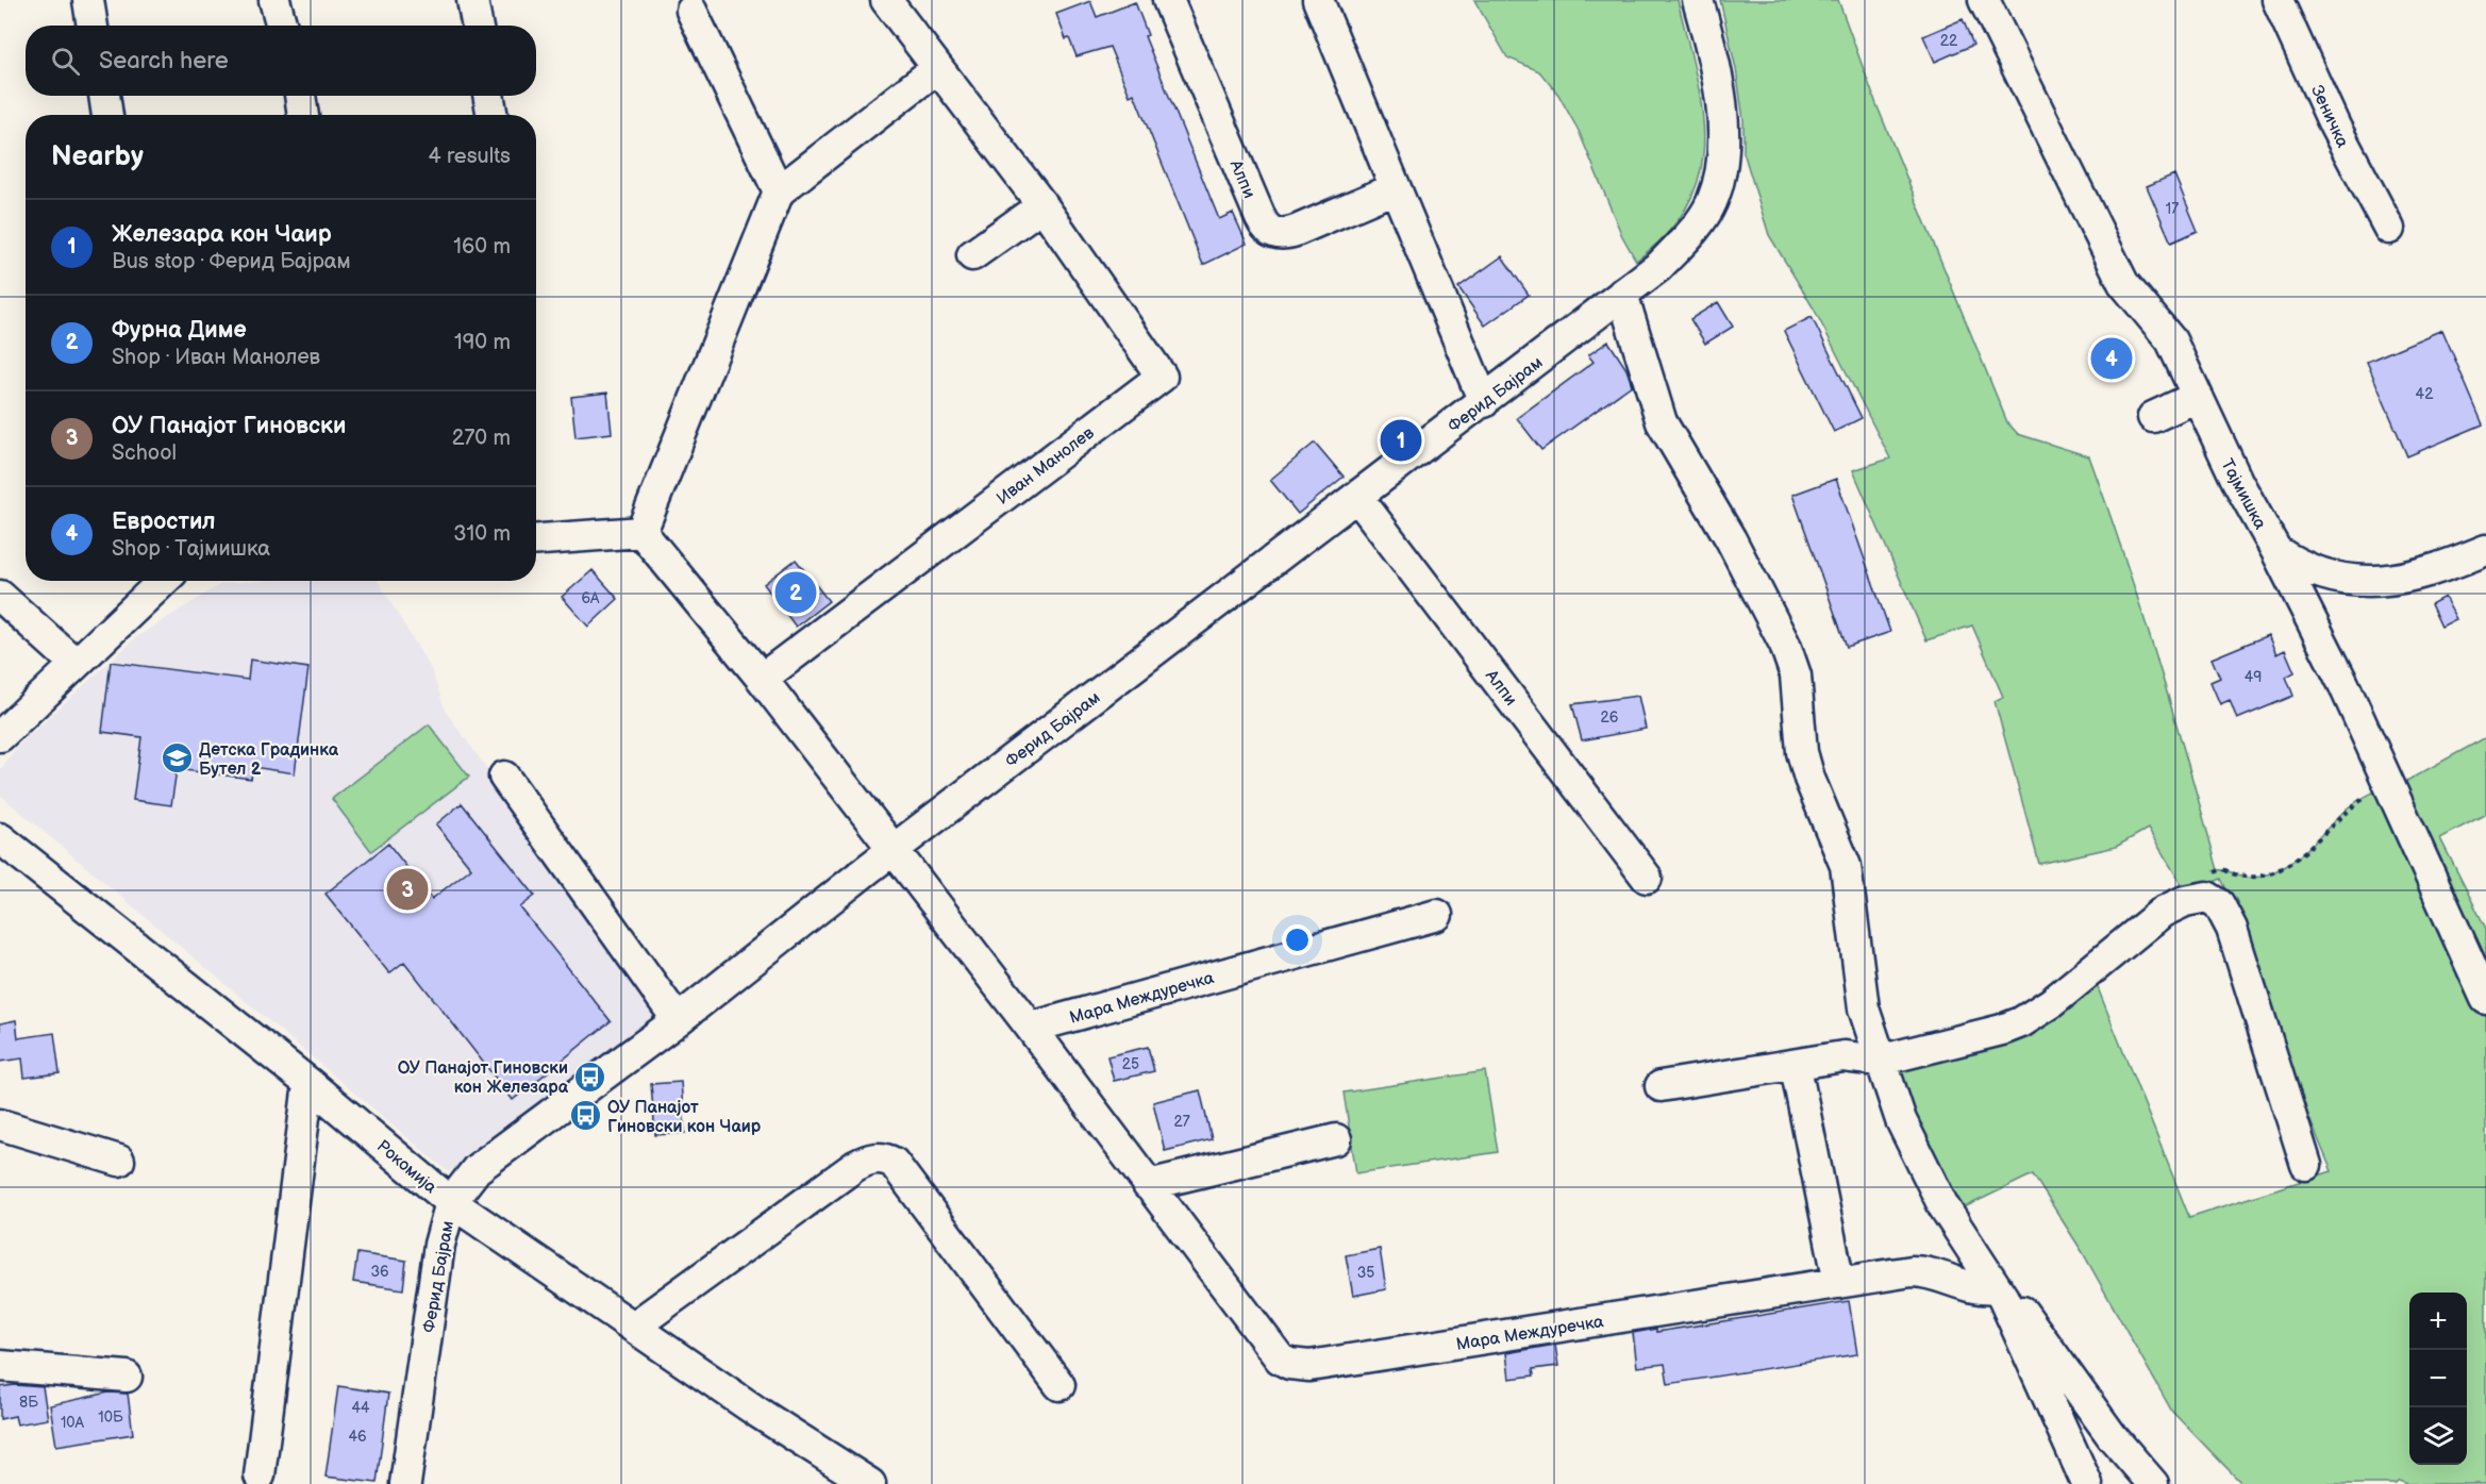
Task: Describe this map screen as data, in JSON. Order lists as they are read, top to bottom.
{
  "streets": {
    "street": [
      "Зеничка",
      "Алпи",
      "Ферид Бајрам",
      "Иван Манолев",
      "Тајмишка",
      "Мара Междуречка",
      "Рокомија"
    ]
  },
  "crossings": [
    ["Алпи", "Ферид Бајрам"],
    ["Ферид Бајрам", "Мара Междуречка"],
    ["Ферид Бајрам", "Рокомија"]
  ],
  "places": {
    "school or university": ["Детска Градинка Бутел 2"],
    "bus stop": ["ОУ Панајот Гиновски кон Железара", "ОУ Панајот Гиновски кон Чаир"]
  },
  "house_numbers": [
    "22",
    "17",
    "42",
    "6А",
    "49",
    "26",
    "25",
    "27",
    "36",
    "35",
    "8Б",
    "44",
    "10Б",
    "10А",
    "46"
  ],
  "page": {
    "search": "Search here",
    "heading": ["Nearby", "4 results"],
    "list": [
      {
        "mark": "1",
        "name": "Железара кон Чаир",
        "note": "Bus stop · Ферид Бајрам",
        "value": "160 m"
      },
      {
        "mark": "2",
        "name": "Фурна Диме",
        "note": "Shop · Иван Манолев",
        "value": "190 m"
      },
      {
        "mark": "3",
        "name": "ОУ Панајот Гиновски",
        "note": "School",
        "value": "270 m"
      },
      {
        "mark": "4",
        "name": "Евростил",
        "note": "Shop · Тајмишка",
        "value": "310 m"
      }
    ],
    "pins": [
      "4",
      "1",
      "2",
      "3"
    ],
    "map_buttons": ["+", "−"]
  }
}
